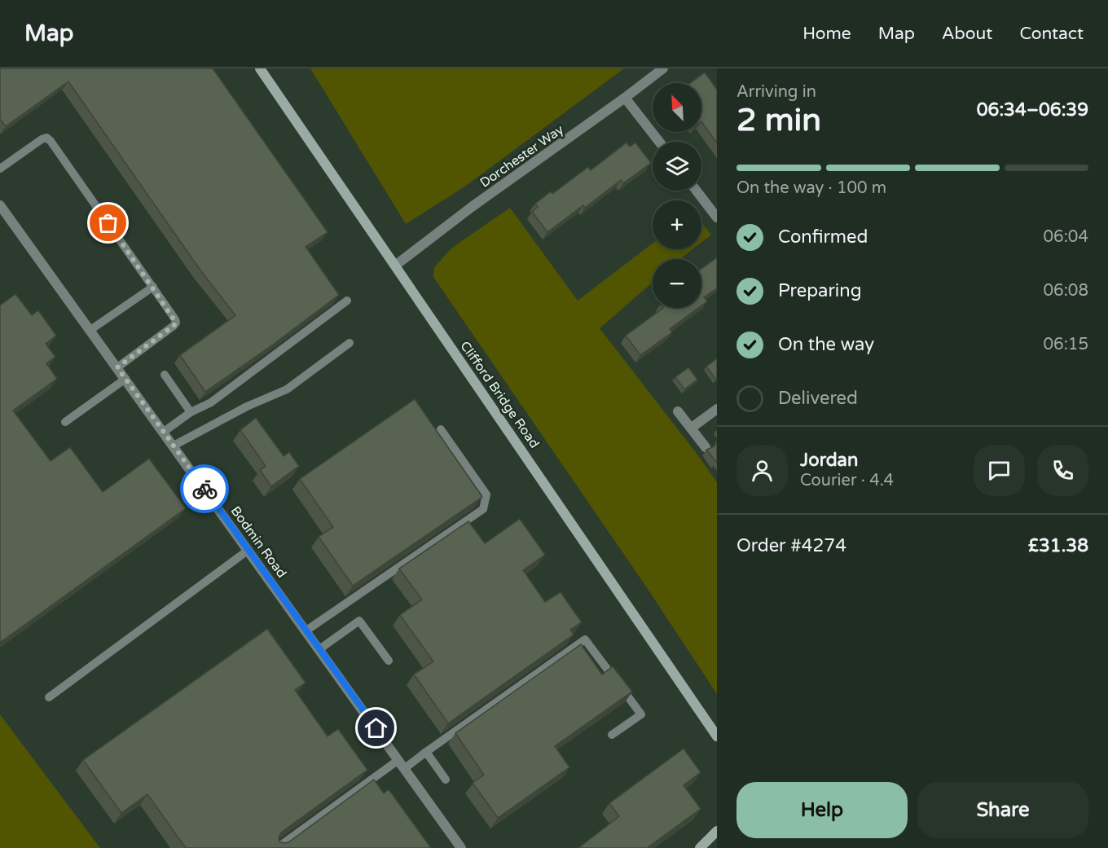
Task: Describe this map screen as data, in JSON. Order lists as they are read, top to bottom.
{
  "streets": {
    "main road": ["Clifford Bridge Road"],
    "street": ["Dorchester Way", "Bodmin Road"]
  },
  "crossings": [
    ["Dorchester Way", "Clifford Bridge Road"]
  ],
  "north": "top left",
  "page": {
    "header": "Map",
    "nav": [
      "Home",
      "Map",
      "About",
      "Contact"
    ],
    "heading": ["2 min", "Arriving in", "06:34–06:39"],
    "panel": [
      "Jordan",
      "Courier · 4.4",
      "Order #4274",
      "£31.38"
    ],
    "map_buttons": ["+", "−"],
    "bar": "On the way · 100 m",
    "list": [
      ["Confirmed", "06:04"],
      ["Preparing", "06:08"],
      ["On the way", "06:15"],
      "Delivered"
    ],
    "buttons": ["Help", "Share"]
  }
}
